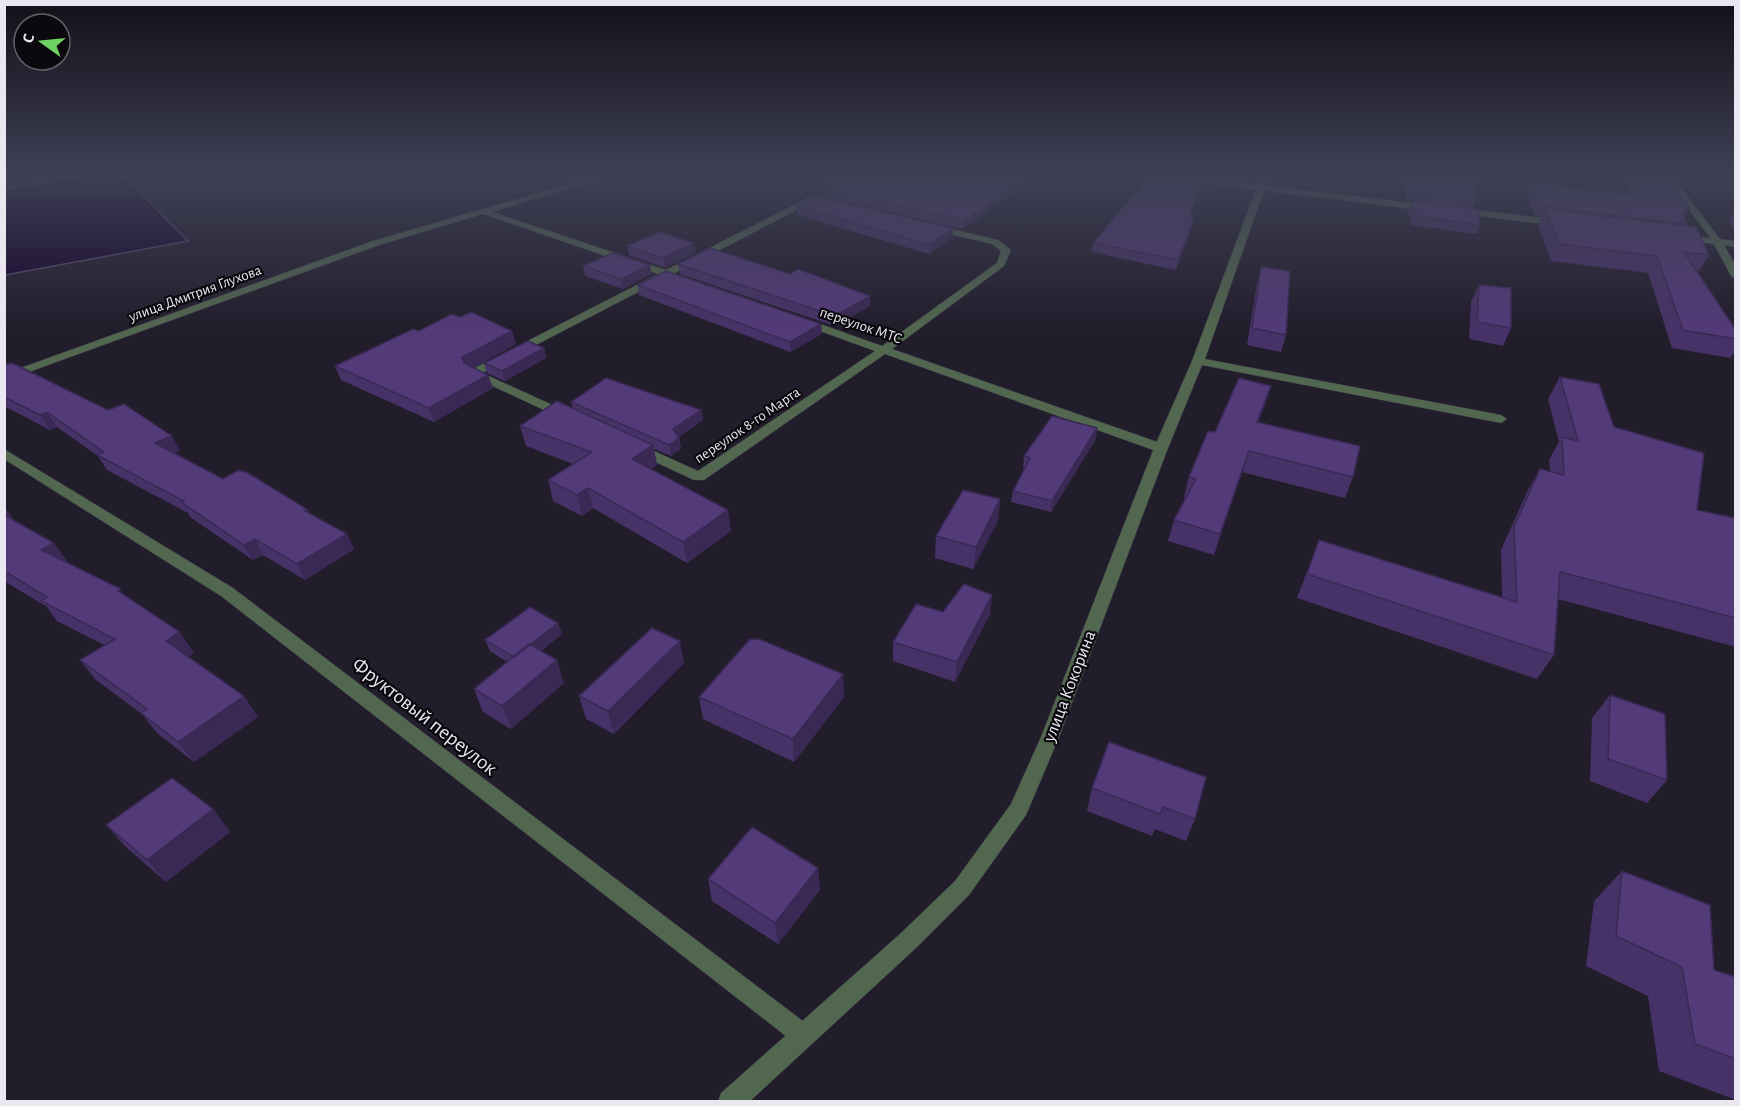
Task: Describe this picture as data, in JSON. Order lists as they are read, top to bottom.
{
  "streets": {
    "street": [
      "улица Дмитрия Глухова",
      "переулок МТС",
      "переулок 8-го Марта",
      "улица Кокорина",
      "Фруктовый переулок"
    ]
  },
  "crossings": [
    ["переулок МТС", "переулок 8-го Марта"],
    ["переулок МТС", "улица Кокорина"],
    ["улица Кокорина", "Фруктовый переулок"]
  ],
  "north": "left"
}
